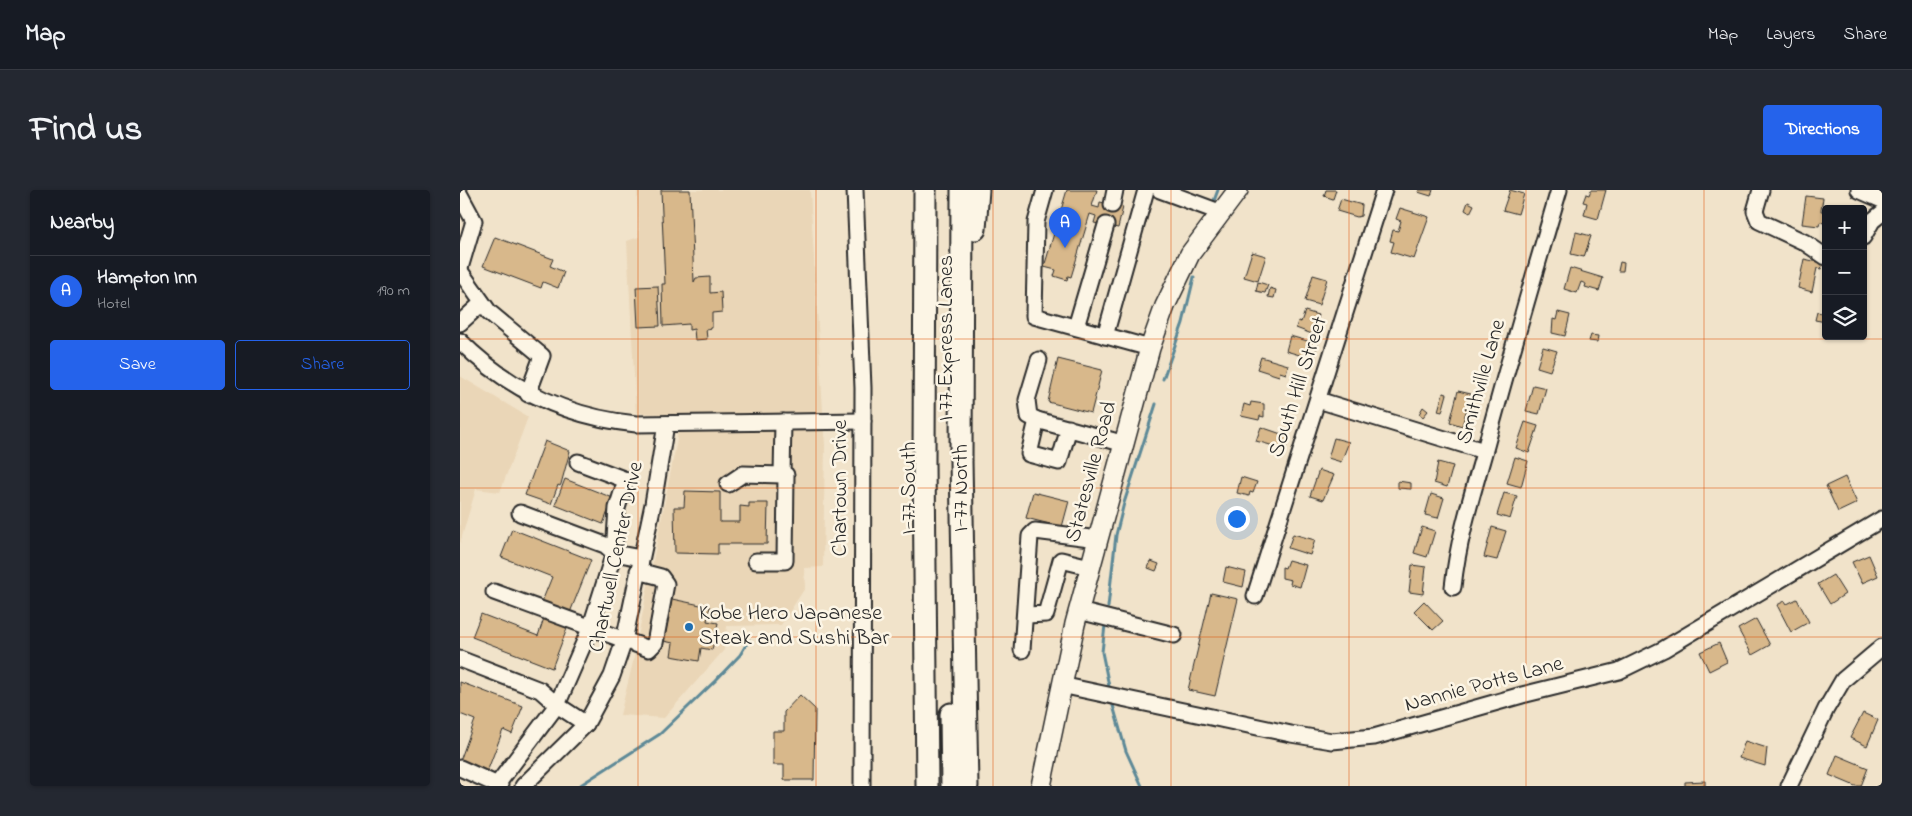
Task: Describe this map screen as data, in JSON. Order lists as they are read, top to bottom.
{
  "streets": {
    "highway": ["I 77 Express Lanes", "I-77 South", "I-77 North"],
    "main road": ["Statesville Road"],
    "street": [
      "Smithville Lane",
      "South Hill Street",
      "Chartown Drive",
      "Chartwell Center Drive",
      "Nannie Potts Lane"
    ]
  },
  "crossings": [
    ["Statesville Road", "Nannie Potts Lane"]
  ],
  "places": ["Kobe Hero Japanese Steak and Sushi Bar"],
  "page": {
    "header": "Map",
    "nav": ["Map", "Layers", "Share"],
    "title": "Find us",
    "buttons": [
      "Directions",
      ["Save", "Share"]
    ],
    "heading": "Nearby",
    "map_buttons": ["+", "−"],
    "pins": "A",
    "list": [
      {
        "mark": "A",
        "name": "Hampton Inn",
        "note": "Hotel",
        "value": "190 m"
      }
    ]
  }
}
